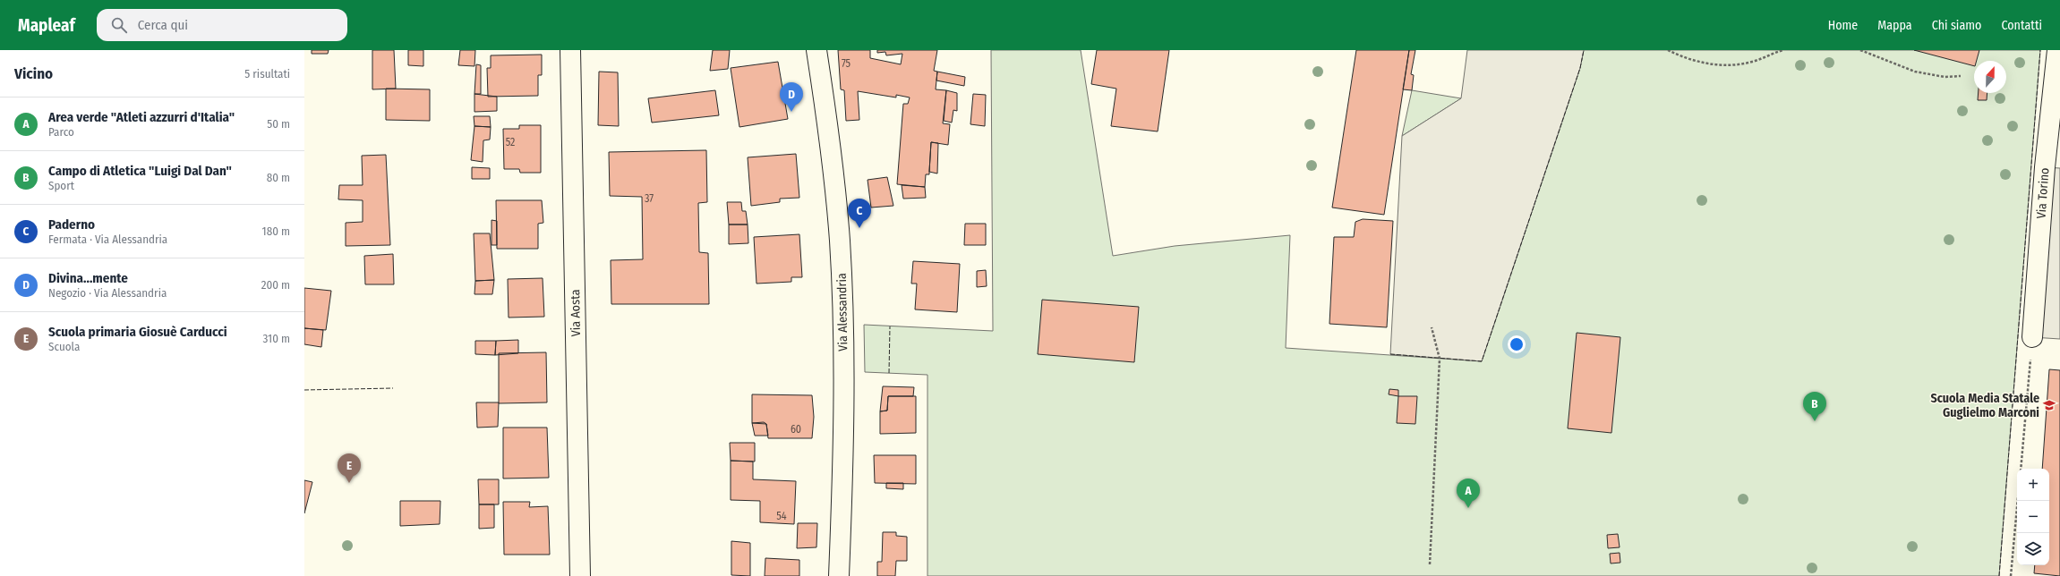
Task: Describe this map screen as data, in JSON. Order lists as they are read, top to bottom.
{
  "streets": {
    "street": ["Via Torino", "Via Alessandria", "Via Aosta"]
  },
  "places": {
    "school or university": ["Scuola Media Statale Guglielmo Marconi"]
  },
  "house_numbers": [
    "75",
    "52",
    "37",
    "60",
    "54"
  ],
  "north": "top",
  "page": {
    "header": "Mapleaf",
    "search": "Cerca qui",
    "nav": [
      "Home",
      "Mappa",
      "Chi siamo",
      "Contatti"
    ],
    "heading": ["Vicino", "5 risultati"],
    "pins": [
      "D",
      "C",
      "B",
      "E",
      "A"
    ],
    "list": [
      {
        "mark": "A",
        "name": "Area verde \"Atleti azzurri d'Italia\"",
        "note": "Parco",
        "value": "50 m"
      },
      {
        "mark": "B",
        "name": "Campo di Atletica \"Luigi Dal Dan\"",
        "note": "Sport",
        "value": "80 m"
      },
      {
        "mark": "C",
        "name": "Paderno",
        "note": "Fermata · Via Alessandria",
        "value": "180 m"
      },
      {
        "mark": "D",
        "name": "Divina...mente",
        "note": "Negozio · Via Alessandria",
        "value": "200 m"
      },
      {
        "mark": "E",
        "name": "Scuola primaria Giosuè Carducci",
        "note": "Scuola",
        "value": "310 m"
      }
    ],
    "map_buttons": ["+", "−"]
  }
}
